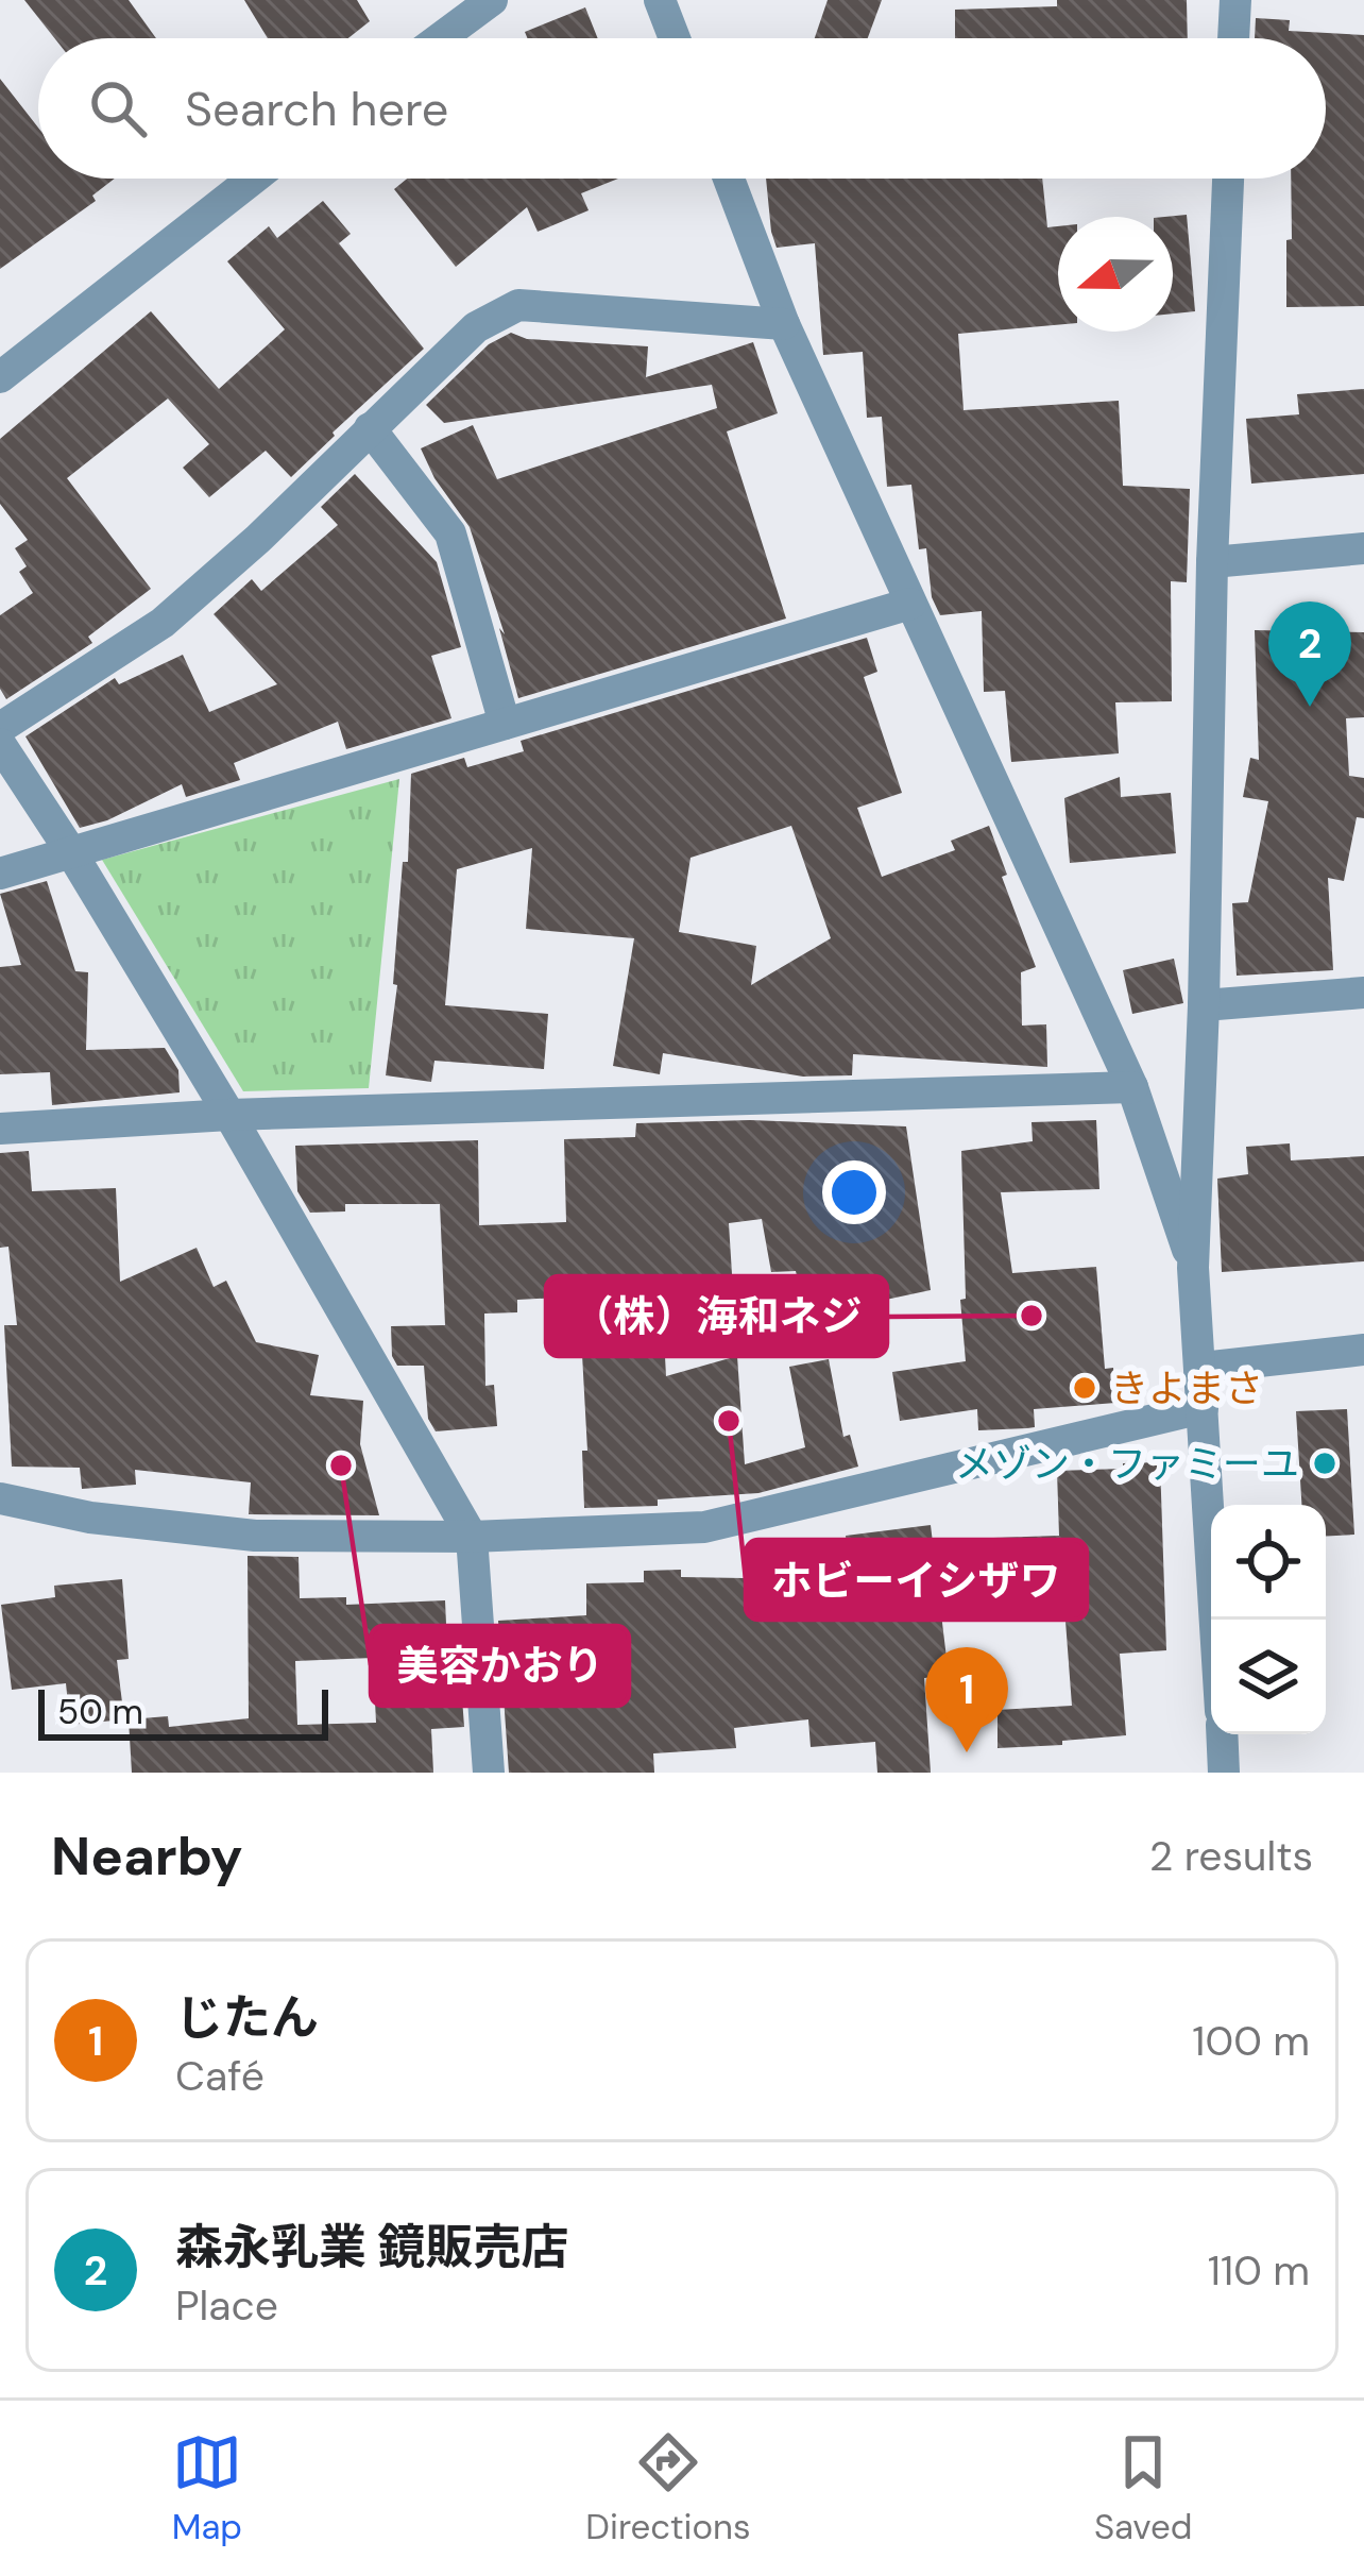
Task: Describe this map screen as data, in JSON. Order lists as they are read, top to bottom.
{
  "places": [
    "（株）海和ネジ",
    "きよまさ",
    "ホビーイシザワ",
    "メゾン・ファミーユ",
    "美容かおり"
  ],
  "scale_bar": "50 m",
  "north": "left",
  "page": {
    "search": "Search here",
    "pins": ["2", "1"],
    "scale": "50 m",
    "heading": ["Nearby", "2 results"],
    "list": [
      {
        "mark": "1",
        "name": "じたん",
        "note": "Café",
        "value": "100 m"
      },
      {
        "mark": "2",
        "name": "森永乳業 鏡販売店",
        "note": "Place",
        "value": "110 m"
      }
    ],
    "nav": ["Map", "Directions", "Saved"]
  }
}
